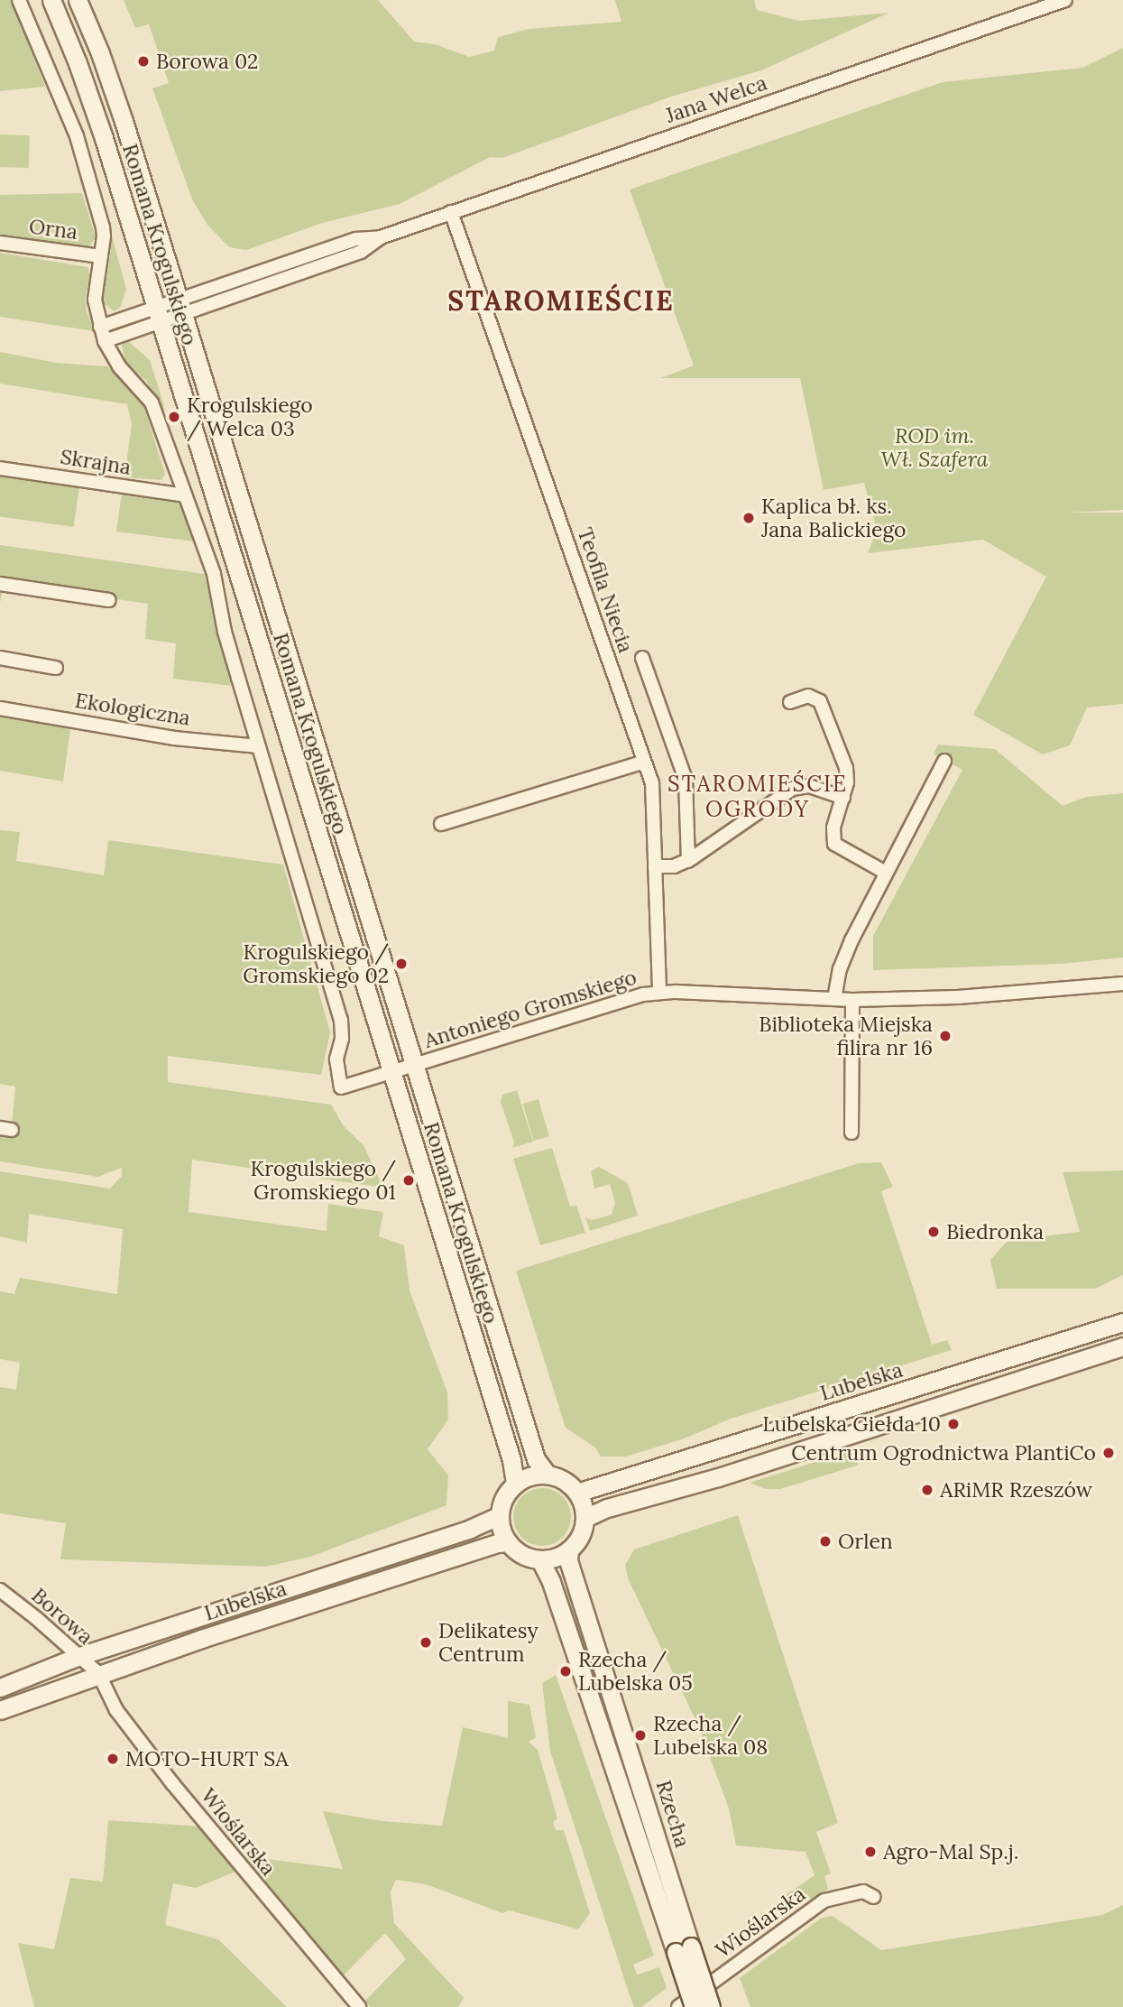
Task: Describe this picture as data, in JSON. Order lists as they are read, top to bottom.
{
  "streets": {
    "main road": ["Romana Krogulskiego", "Lubelska", "Rzecha"],
    "street": [
      "Jana Welca",
      "Orna",
      "Skrajna",
      "Teofila Niecia",
      "Ekologiczna",
      "Antoniego Gromskiego",
      "Borowa",
      "Wioślarska"
    ]
  },
  "crossings": [
    ["Jana Welca", "Romana Krogulskiego"],
    ["Jana Welca", "Teofila Niecia"],
    ["Romana Krogulskiego", "Antoniego Gromskiego"],
    ["Romana Krogulskiego", "Lubelska"],
    ["Romana Krogulskiego", "Rzecha"],
    ["Teofila Niecia", "Antoniego Gromskiego"],
    ["Ekologiczna", "Antoniego Gromskiego"],
    ["Lubelska", "Borowa"],
    ["Lubelska", "Rzecha"],
    ["Lubelska", "Wioślarska"],
    ["Borowa", "Wioślarska"]
  ],
  "districts": ["STAROMIEŚCIE", "STAROMIEŚCIE OGRODY"],
  "parks": ["ROD im. Wł. Szafera"],
  "places": [
    "Borowa 02",
    "Krogulskiego / Welca 03",
    "Kaplica bł. ks. Jana Balickiego",
    "Krogulskiego / Gromskiego 02",
    "Biblioteka Miejska filira nr 16",
    "Krogulskiego / Gromskiego 01",
    "Biedronka",
    "Lubelska Giełda 10",
    "Centrum Ogrodnictwa PlantiCo",
    "ARiMR Rzeszów",
    "Orlen",
    "Delikatesy Centrum",
    "Rzecha / Lubelska 05",
    "Rzecha / Lubelska 08",
    "MOTO-HURT SA",
    "Agro-Mal Sp.j."
  ]
}
